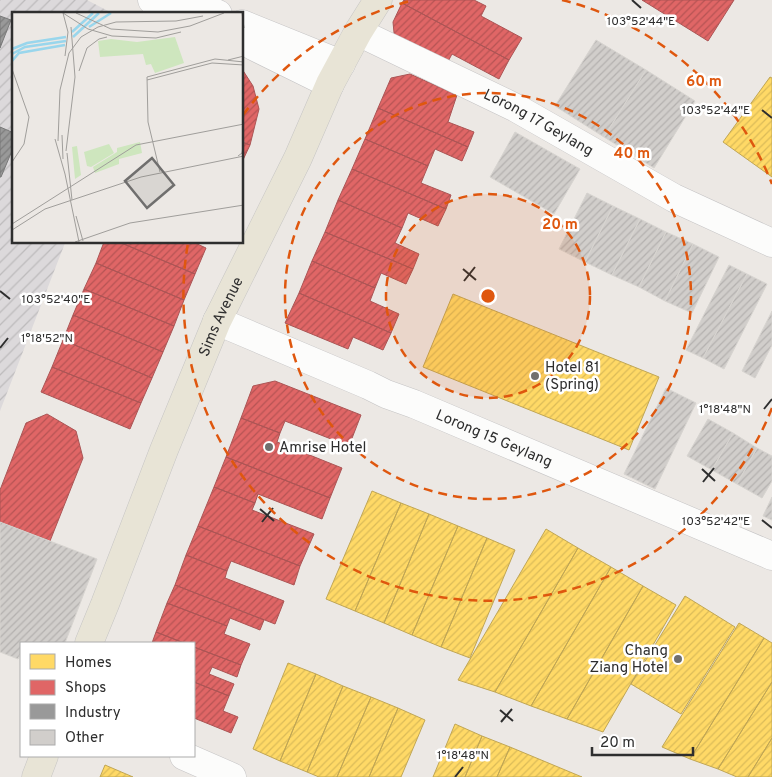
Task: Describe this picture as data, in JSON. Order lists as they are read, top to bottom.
{
  "streets": {
    "main road": ["Sims Avenue"],
    "street": ["Lorong 17 Geylang", "Lorong 15 Geylang"]
  },
  "crossings": [
    ["Lorong 17 Geylang", "Sims Avenue"],
    ["Sims Avenue", "Lorong 15 Geylang"]
  ],
  "places": ["Hotel 81 (Spring)", "Amrise Hotel", "Chang Ziang Hotel"],
  "legend": [
    "Homes",
    "Shops",
    "Industry",
    "Other"
  ],
  "scale_bar": "20 m",
  "coordinates": [
    "103°52'44\"E",
    "103°52'40\"E",
    "1°18'52\"N",
    "1°18'48\"N",
    "103°52'42\"E"
  ],
  "rings": ["60 m", "40 m", "20 m"]
}
